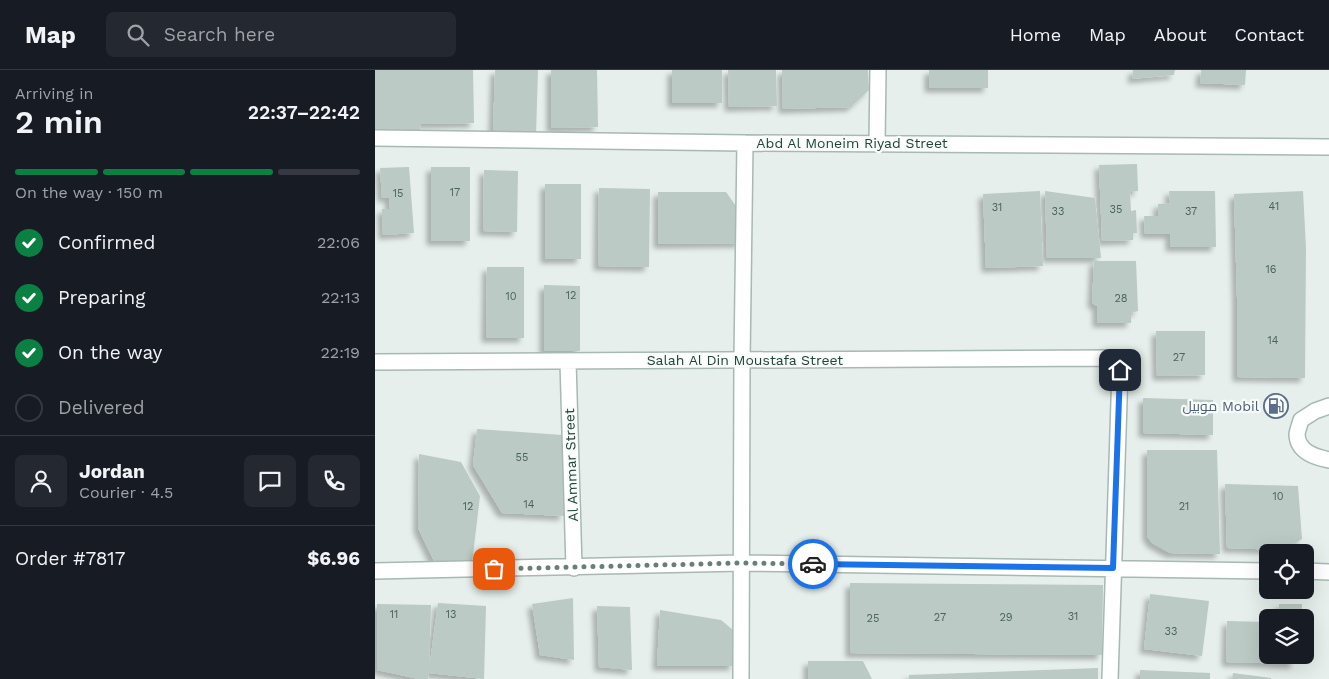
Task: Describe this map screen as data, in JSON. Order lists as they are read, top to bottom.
{
  "streets": {
    "street": ["Abd Al Moneim Riyad Street", "Salah Al Din Moustafa Street", "Al Ammar Street"]
  },
  "crossings": [
    ["Salah Al Din Moustafa Street", "Al Ammar Street"]
  ],
  "places": {
    "fuel station": ["موبيل Mobil"]
  },
  "house_numbers": [
    "17",
    "15",
    "41",
    "31",
    "35",
    "33",
    "37",
    "16",
    "12",
    "10",
    "28",
    "14",
    "27",
    "55",
    "10",
    "14",
    "12",
    "21",
    "11",
    "13",
    "31",
    "27",
    "29",
    "25",
    "33"
  ],
  "page": {
    "header": "Map",
    "search": "Search here",
    "nav": [
      "Home",
      "Map",
      "About",
      "Contact"
    ],
    "heading": ["2 min", "Arriving in", "22:37–22:42"],
    "panel": [
      "Jordan",
      "Courier · 4.5",
      "Order #7817",
      "$6.96"
    ],
    "bar": "On the way · 150 m",
    "list": [
      ["Confirmed", "22:06"],
      ["Preparing", "22:13"],
      ["On the way", "22:19"],
      "Delivered"
    ]
  }
}
